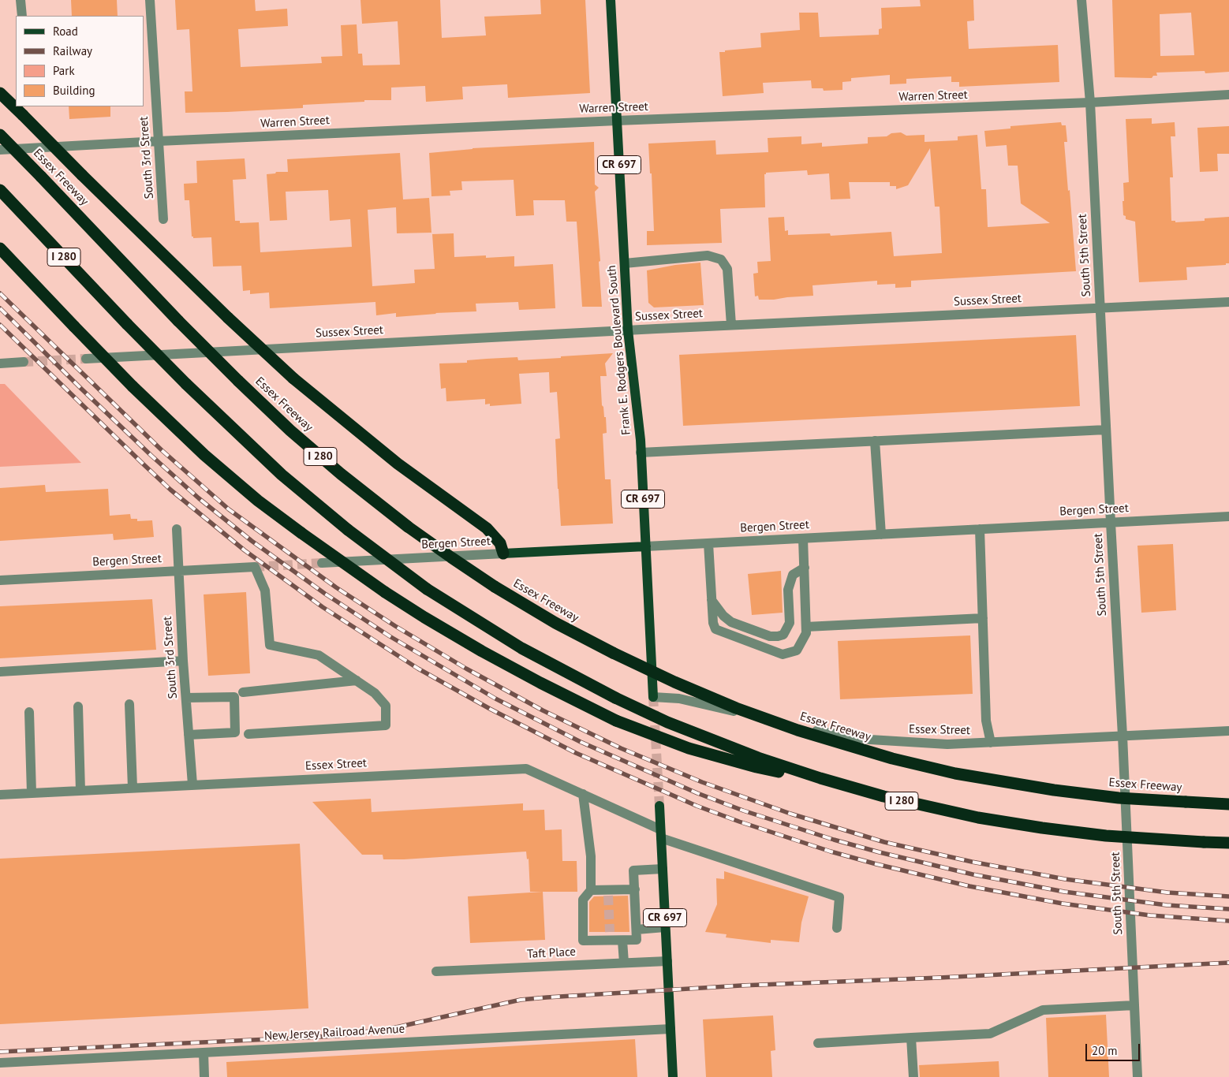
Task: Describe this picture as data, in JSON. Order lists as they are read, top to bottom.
{
  "streets": {
    "highway": ["Essex Freeway", "I 280"],
    "main road": ["CR 697", "Frank E. Rodgers Boulevard South", "Bergen Street"],
    "street": [
      "Warren Street",
      "South 3rd Street",
      "South 5th Street",
      "Sussex Street",
      "Essex Street",
      "Taft Place",
      "New Jersey Railroad Avenue"
    ]
  },
  "crossings": [
    ["Warren Street", "South 3rd Street"],
    ["Warren Street", "South 5th Street"],
    ["Warren Street", "Frank E. Rodgers Boulevard South"],
    ["South 3rd Street", "Bergen Street"],
    ["South 3rd Street", "Essex Street"],
    ["CR 697", "Essex Street"],
    ["CR 697", "Taft Place"],
    ["CR 697", "New Jersey Railroad Avenue"],
    ["South 5th Street", "Sussex Street"],
    ["South 5th Street", "Bergen Street"],
    ["South 5th Street", "Essex Street"],
    ["Sussex Street", "Frank E. Rodgers Boulevard South"],
    ["Frank E. Rodgers Boulevard South", "Bergen Street"],
    ["Frank E. Rodgers Boulevard South", "Essex Street"]
  ],
  "legend": [
    "Road",
    "Railway",
    "Park",
    "Building"
  ],
  "scale_bar": "20 m"
}
